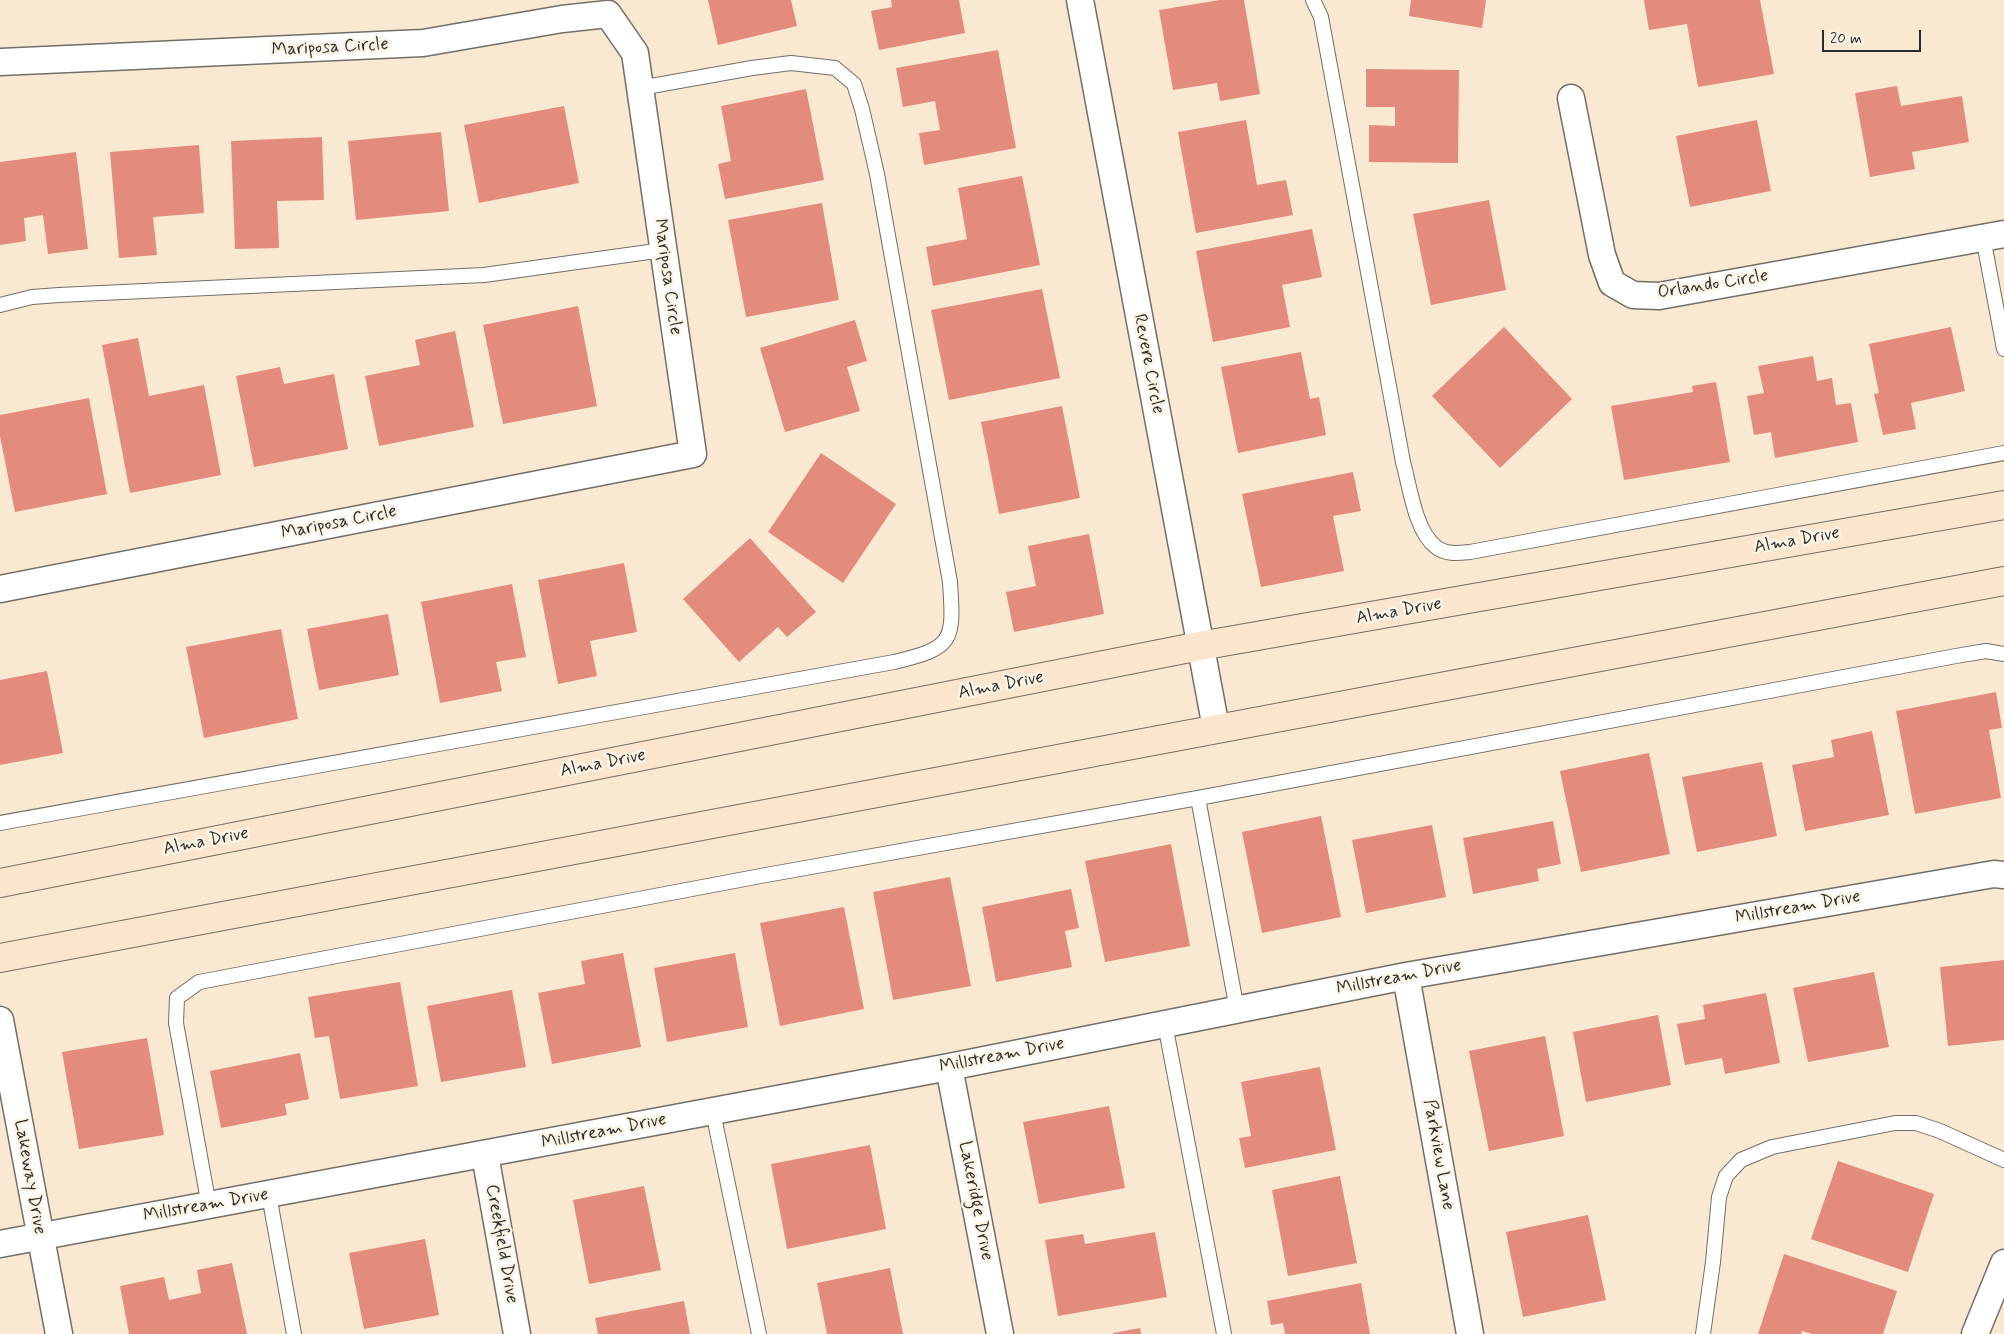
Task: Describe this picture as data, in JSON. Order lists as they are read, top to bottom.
{
  "streets": {
    "main road": ["Alma Drive"],
    "street": [
      "Mariposa Circle",
      "Orlando Circle",
      "Revere Circle",
      "Millstream Drive",
      "Parkview Lane",
      "Lakeway Drive",
      "Lakeridge Drive",
      "Creekfield Drive"
    ]
  },
  "crossings": [
    ["Revere Circle", "Alma Drive"],
    ["Millstream Drive", "Parkview Lane"],
    ["Millstream Drive", "Lakeway Drive"],
    ["Millstream Drive", "Lakeridge Drive"],
    ["Millstream Drive", "Creekfield Drive"]
  ],
  "scale_bar": "20 m"
}
